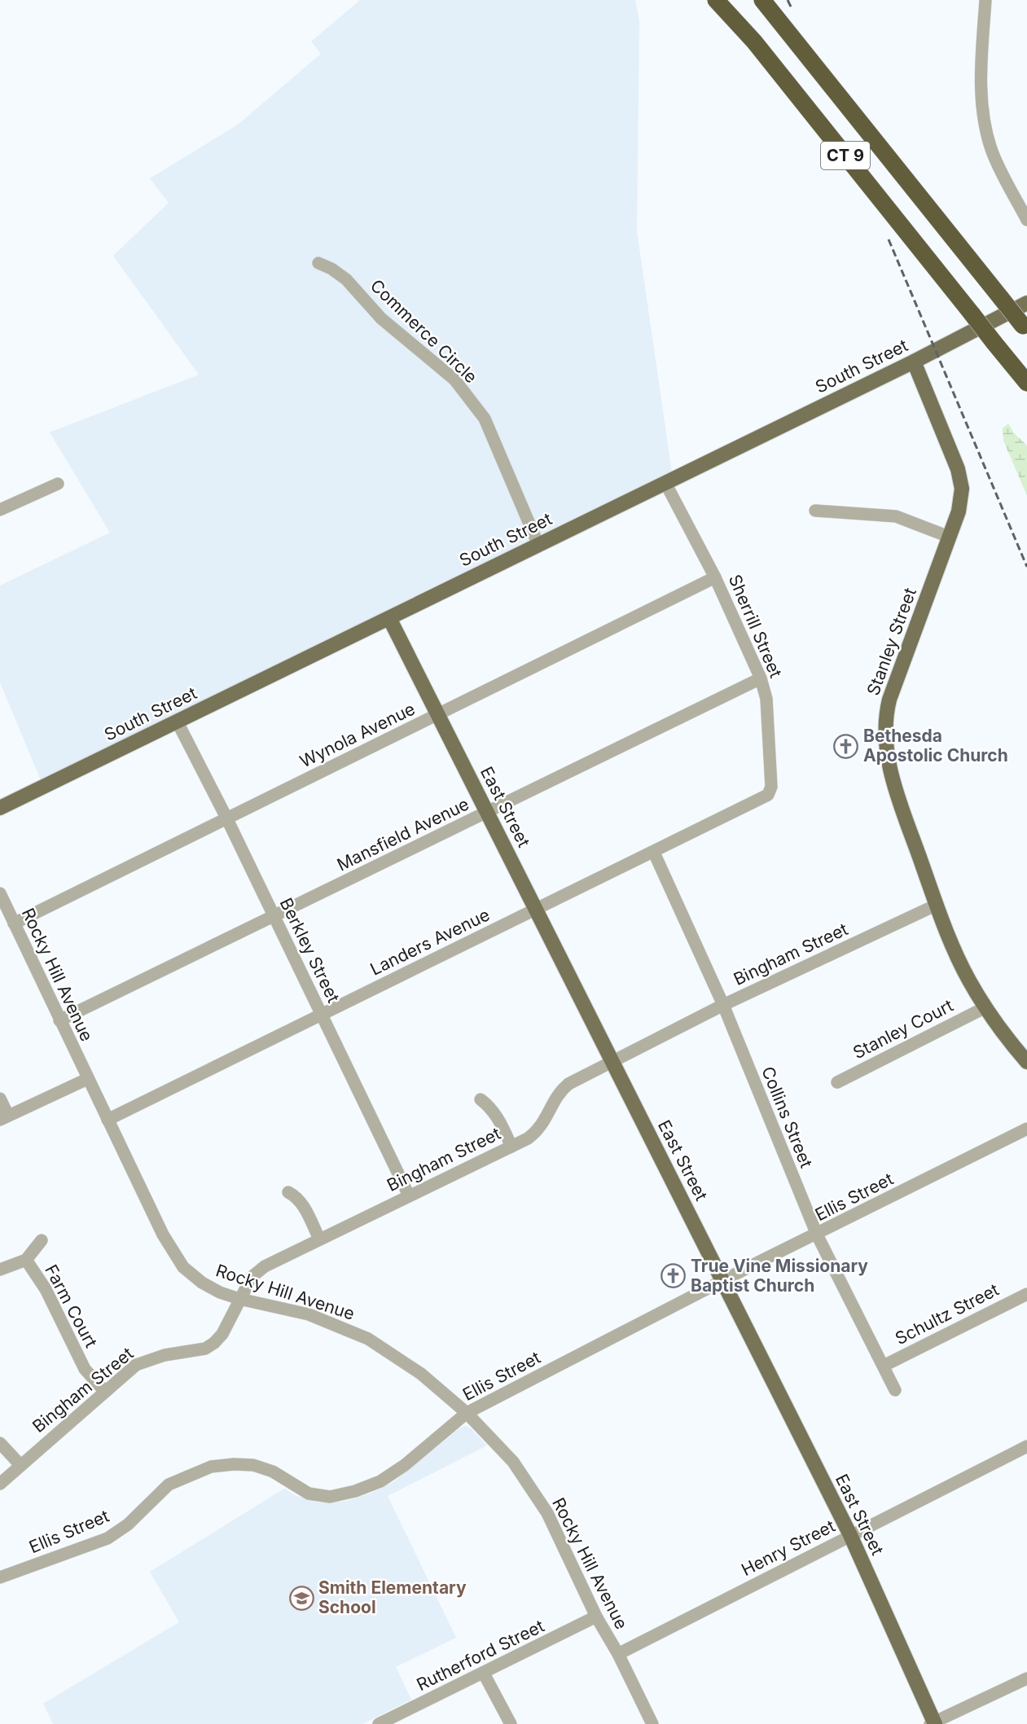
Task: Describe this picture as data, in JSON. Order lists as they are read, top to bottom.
{
  "streets": {
    "highway": ["CT 9"],
    "main road": ["South Street", "Stanley Street", "East Street"],
    "street": [
      "Commerce Circle",
      "Sherrill Street",
      "Wynola Avenue",
      "Mansfield Avenue",
      "Landers Avenue",
      "Berkley Street",
      "Bingham Street",
      "Rocky Hill Avenue",
      "Stanley Court",
      "Collins Street",
      "Ellis Street",
      "Farm Court",
      "Schultz Street",
      "Henry Street",
      "Rutherford Street"
    ]
  },
  "crossings": [
    ["Commerce Circle", "South Street"],
    ["South Street", "Sherrill Street"],
    ["South Street", "Stanley Street"],
    ["South Street", "East Street"],
    ["South Street", "Berkley Street"],
    ["Sherrill Street", "Wynola Avenue"],
    ["Sherrill Street", "Mansfield Avenue"],
    ["Sherrill Street", "Landers Avenue"],
    ["Stanley Street", "Bingham Street"],
    ["Stanley Street", "Stanley Court"],
    ["Wynola Avenue", "East Street"],
    ["Wynola Avenue", "Berkley Street"],
    ["Wynola Avenue", "Rocky Hill Avenue"],
    ["East Street", "Mansfield Avenue"],
    ["East Street", "Landers Avenue"],
    ["East Street", "Bingham Street"],
    ["East Street", "Ellis Street"],
    ["East Street", "Henry Street"],
    ["Mansfield Avenue", "Berkley Street"],
    ["Mansfield Avenue", "Rocky Hill Avenue"],
    ["Landers Avenue", "Berkley Street"],
    ["Landers Avenue", "Rocky Hill Avenue"],
    ["Landers Avenue", "Collins Street"],
    ["Berkley Street", "Bingham Street"],
    ["Bingham Street", "Rocky Hill Avenue"],
    ["Bingham Street", "Collins Street"],
    ["Bingham Street", "Farm Court"],
    ["Rocky Hill Avenue", "Ellis Street"],
    ["Rocky Hill Avenue", "Henry Street"],
    ["Rocky Hill Avenue", "Rutherford Street"],
    ["Collins Street", "Ellis Street"],
    ["Collins Street", "Schultz Street"]
  ],
  "places": {
    "church": ["Bethesda Apostolic Church", "True Vine Missionary Baptist Church"],
    "school or university": ["Smith Elementary School"]
  }
}
